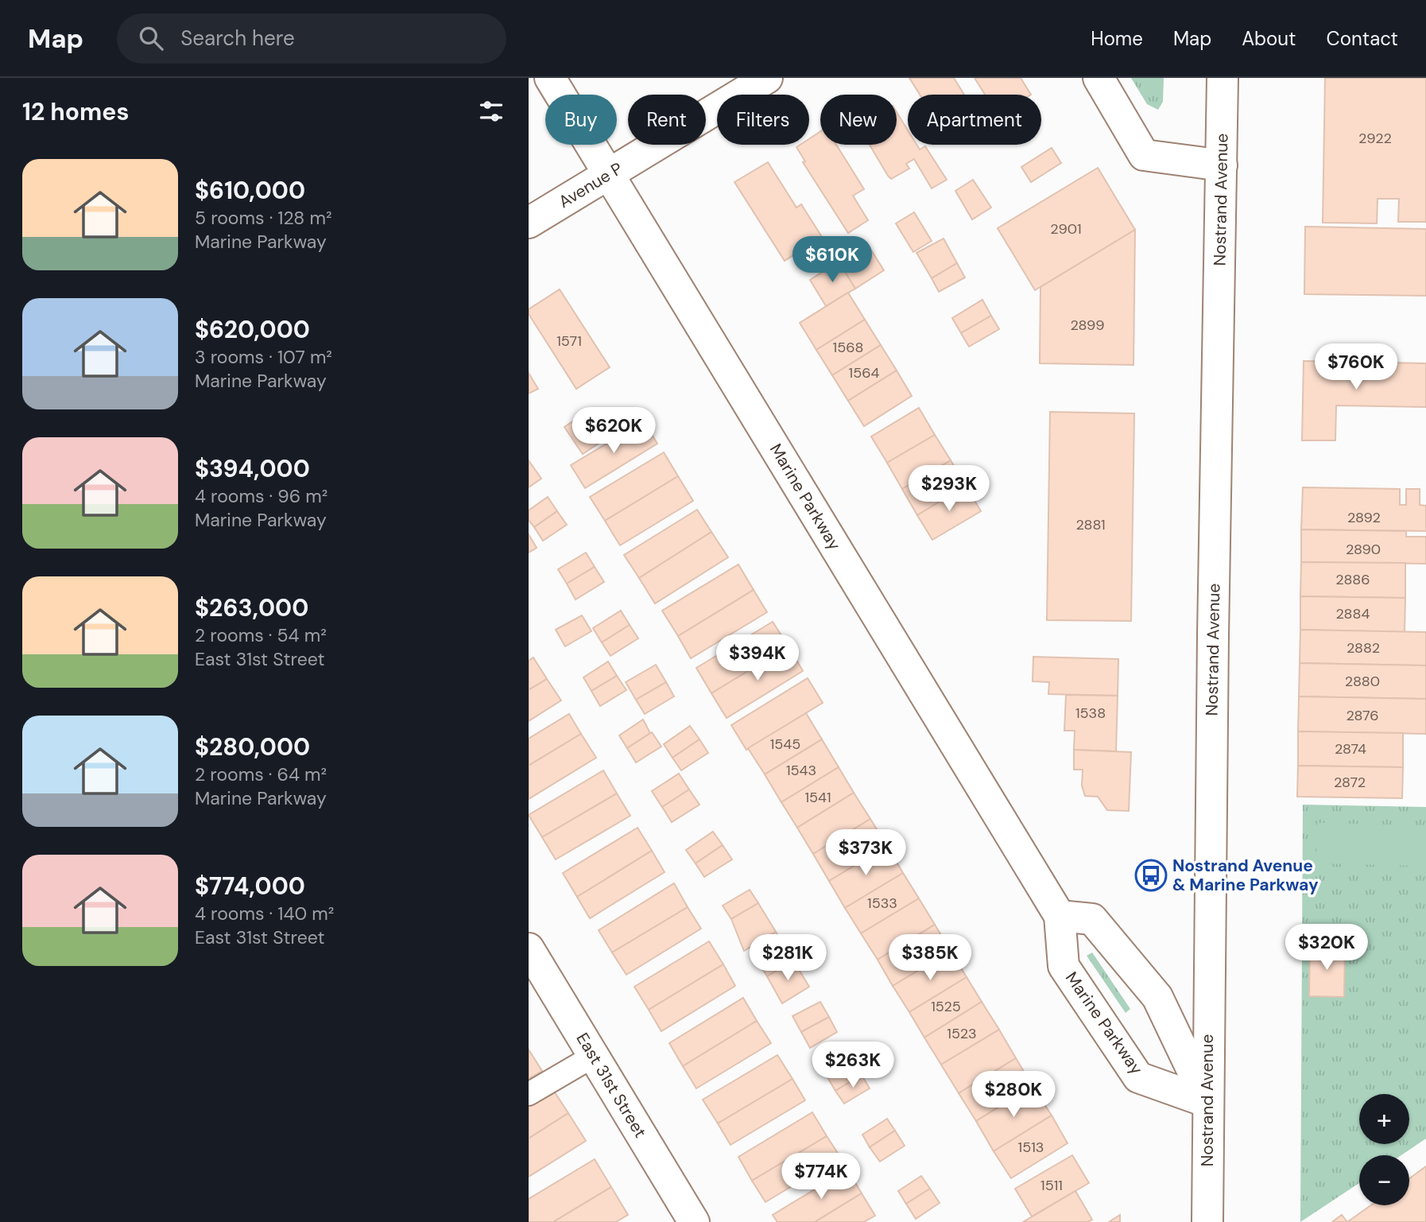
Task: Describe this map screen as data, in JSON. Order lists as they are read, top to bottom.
{
  "streets": {
    "street": [
      "Avenue P",
      "Nostrand Avenue",
      "Marine Parkway",
      "East 31st Street"
    ]
  },
  "crossings": [
    ["Avenue P", "Marine Parkway"],
    ["Nostrand Avenue", "Marine Parkway"]
  ],
  "places": {
    "bus stop": ["Nostrand Avenue & Marine Parkway"]
  },
  "house_numbers": [
    "2922",
    "2901",
    "2899",
    "1571",
    "1568",
    "1564",
    "2892",
    "2881",
    "2890",
    "2886",
    "2884",
    "2882",
    "2880",
    "1538",
    "2876",
    "1545",
    "2874",
    "1543",
    "2872",
    "1541",
    "1533",
    "1525",
    "1523",
    "1513",
    "1511"
  ],
  "page": {
    "header": "Map",
    "search": "Search here",
    "nav": [
      "Home",
      "Map",
      "About",
      "Contact"
    ],
    "heading": "12 homes",
    "chip": [
      "Buy",
      "Rent",
      "Filters",
      "New",
      "Apartment"
    ],
    "list": [
      {
        "name": "$610,000",
        "note": "5 rooms · 128 m² · Marine Parkway"
      },
      {
        "name": "$620,000",
        "note": "3 rooms · 107 m² · Marine Parkway"
      },
      {
        "name": "$394,000",
        "note": "4 rooms · 96 m² · Marine Parkway"
      },
      {
        "name": "$263,000",
        "note": "2 rooms · 54 m² · East 31st Street"
      },
      {
        "name": "$280,000",
        "note": "2 rooms · 64 m² · Marine Parkway"
      },
      {
        "name": "$774,000",
        "note": "4 rooms · 140 m² · East 31st Street"
      }
    ],
    "price": [
      "$610K",
      "$760K",
      "$620K",
      "$293K",
      "$394K",
      "$373K",
      "$320K",
      "$281K",
      "$385K",
      "$263K",
      "$280K",
      "$774K"
    ],
    "map_buttons": ["+", "−"]
  }
}
